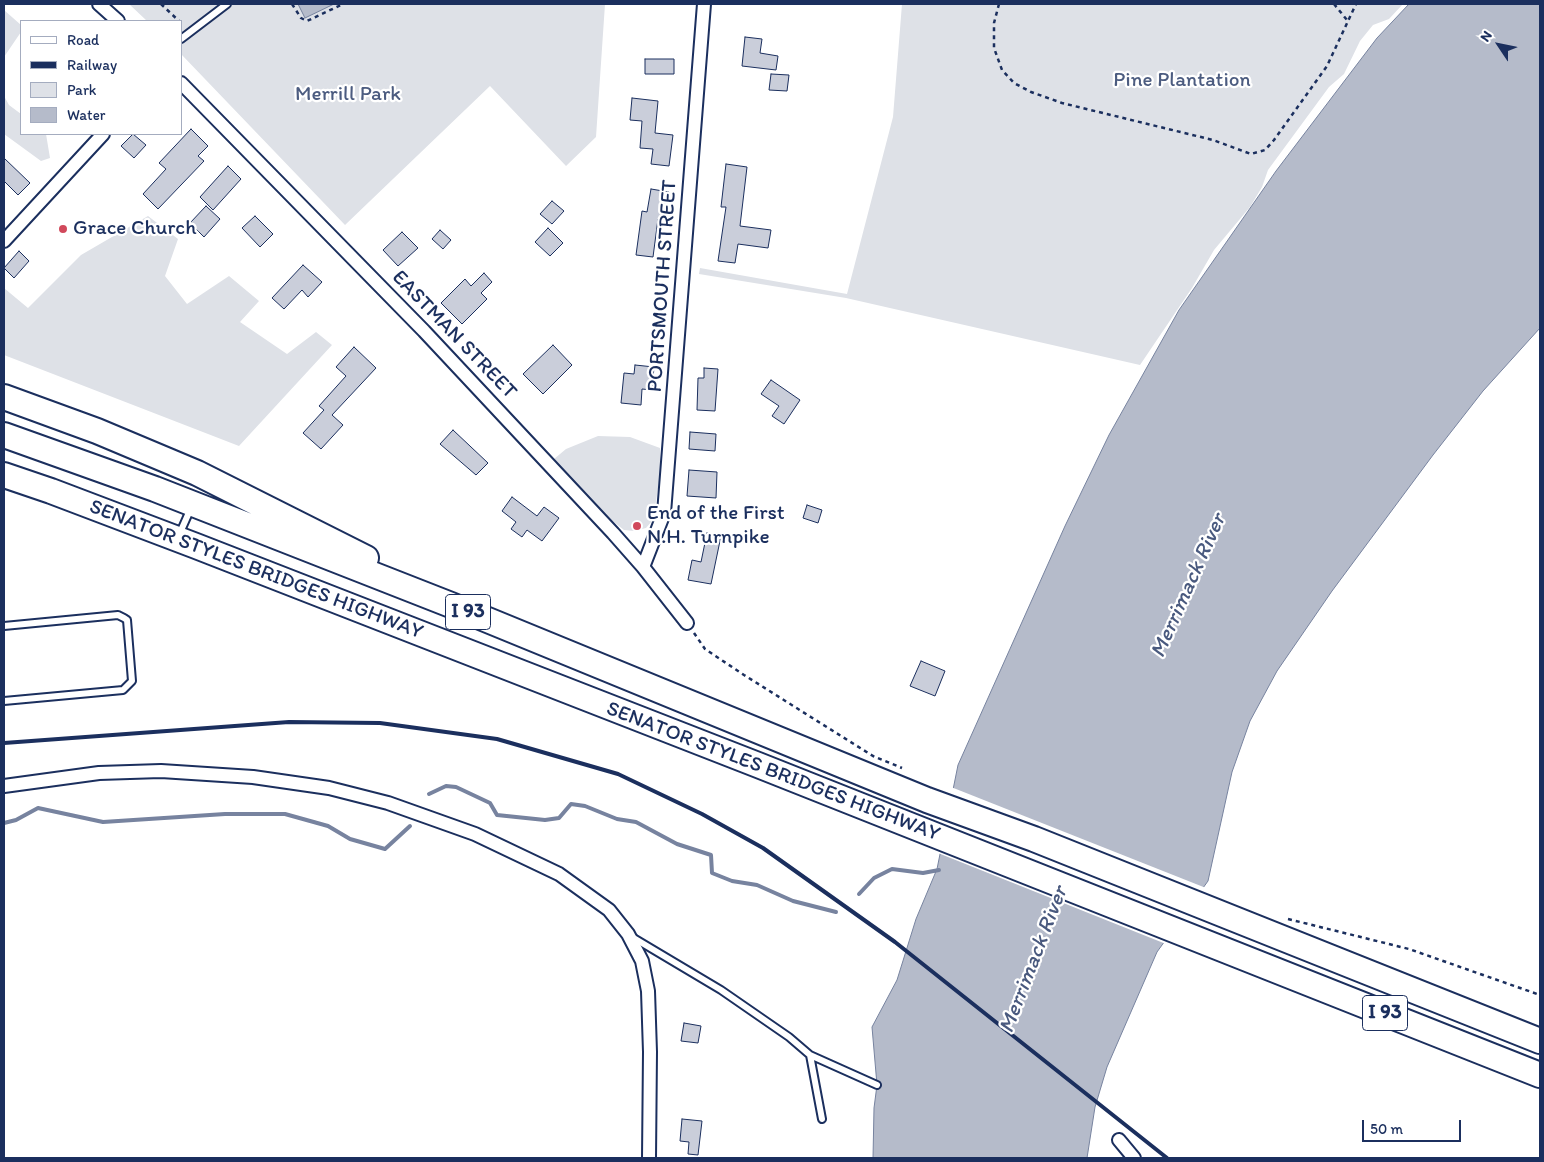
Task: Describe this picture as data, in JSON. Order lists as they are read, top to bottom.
{
  "streets": {
    "highway": ["SENATOR STYLES BRIDGES HIGHWAY", "I 93"],
    "street": ["PORTSMOUTH STREET", "EASTMAN STREET"]
  },
  "crossings": [
    ["PORTSMOUTH STREET", "EASTMAN STREET"]
  ],
  "water": ["Merrimack River"],
  "parks": ["Pine Plantation", "Merrill Park"],
  "places": ["Grace Church", "End of the First N.H. Turnpike"],
  "legend": [
    "Road",
    "Railway",
    "Park",
    "Water"
  ],
  "scale_bar": "50 m",
  "north": "top left"
}
